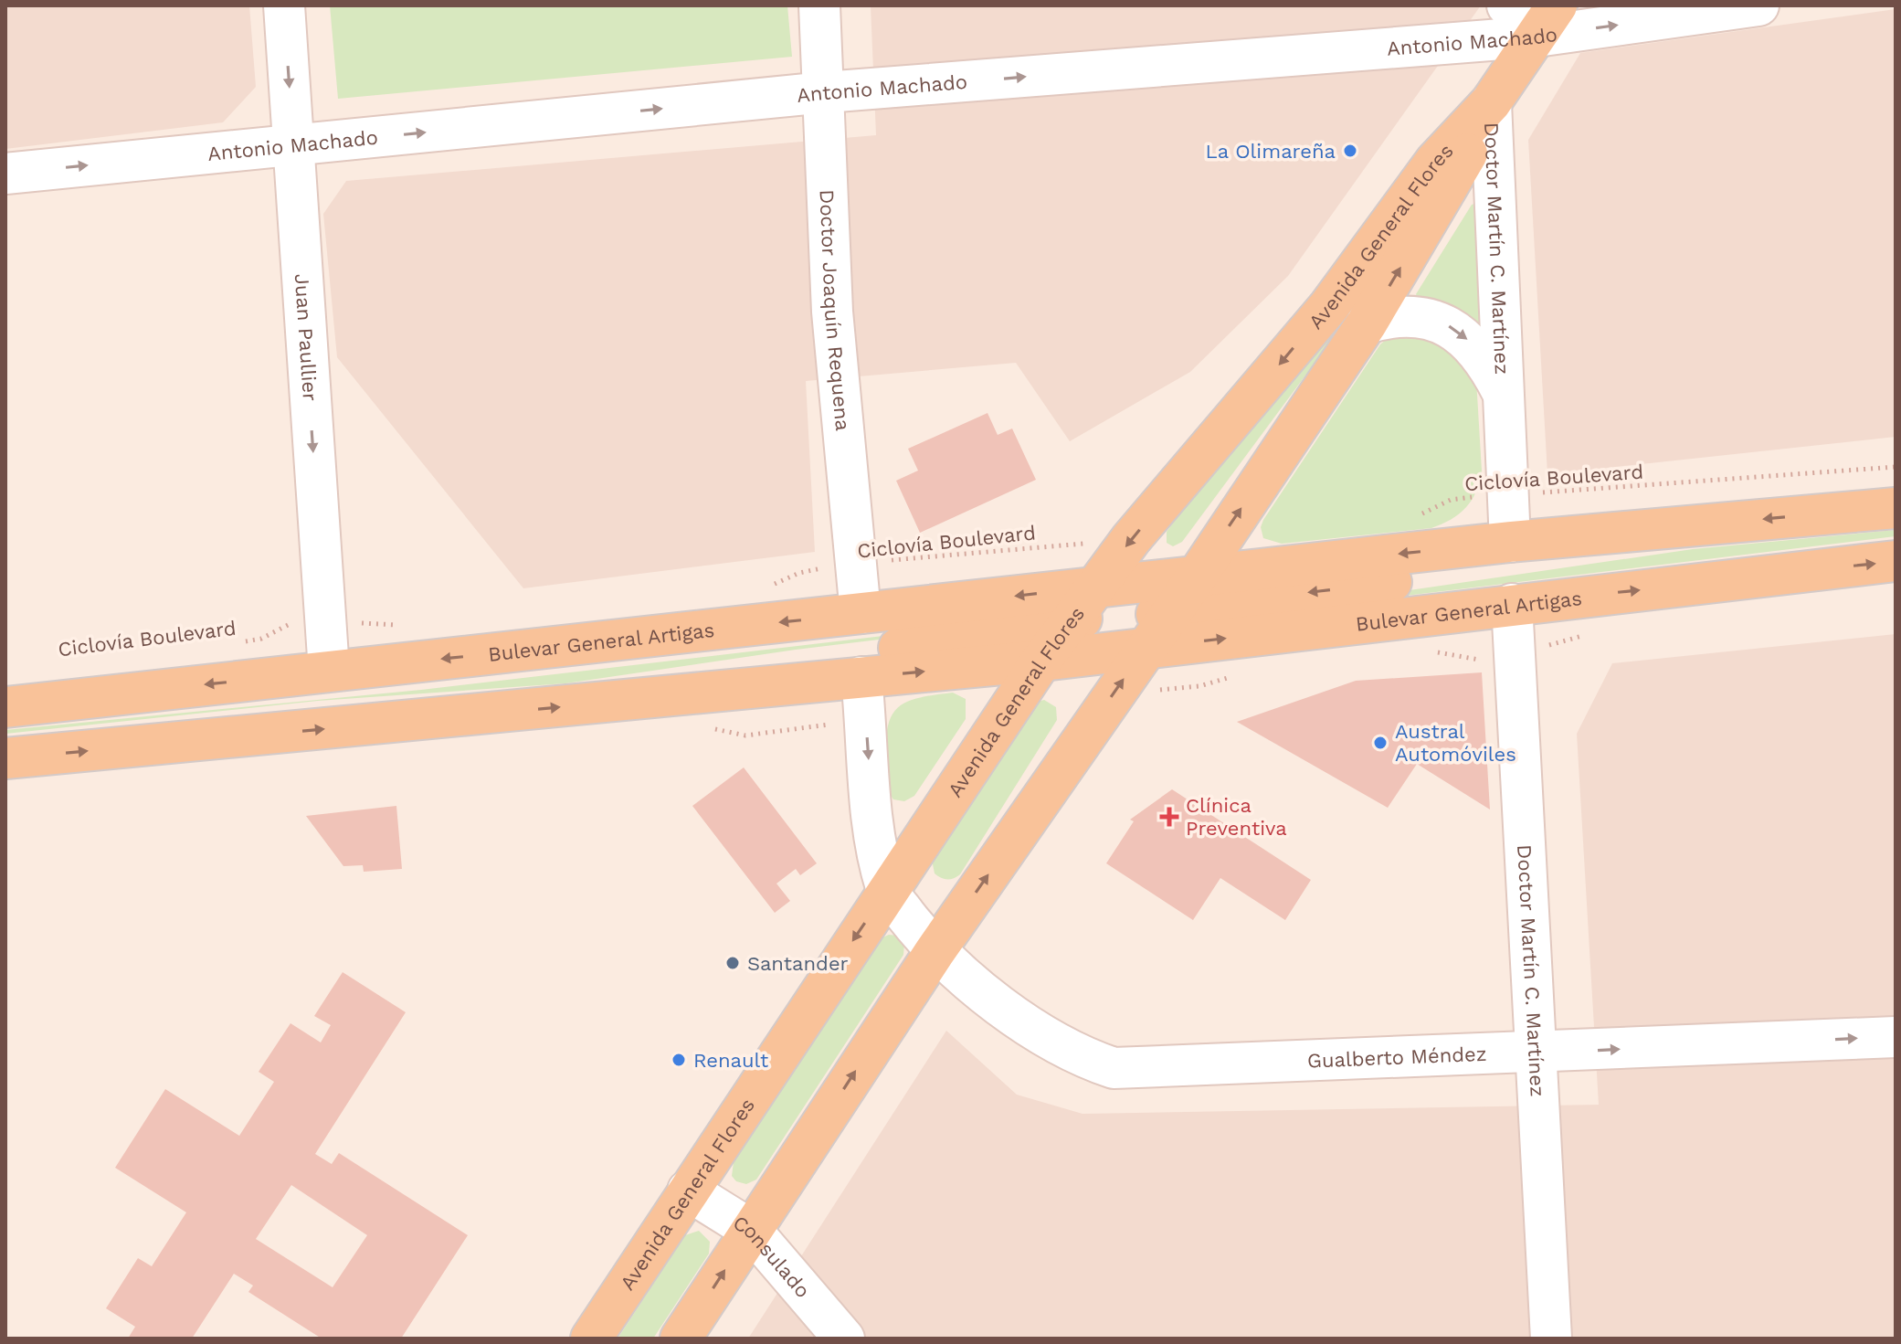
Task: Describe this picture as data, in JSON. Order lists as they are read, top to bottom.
{
  "streets": {
    "main road": ["Avenida General Flores", "Bulevar General Artigas"],
    "street": [
      "Antonio Machado",
      "Doctor Martín C. Martínez",
      "Doctor Joaquín Requena",
      "Juan Paullier",
      "Gualberto Méndez",
      "Consulado"
    ],
    "path": ["Ciclovía Boulevard"]
  },
  "crossings": [
    ["Antonio Machado", "Avenida General Flores"],
    ["Antonio Machado", "Doctor Joaquín Requena"],
    ["Antonio Machado", "Juan Paullier"],
    ["Avenida General Flores", "Doctor Martín C. Martínez"],
    ["Avenida General Flores", "Ciclovía Boulevard"],
    ["Avenida General Flores", "Bulevar General Artigas"],
    ["Avenida General Flores", "Gualberto Méndez"],
    ["Avenida General Flores", "Consulado"],
    ["Doctor Martín C. Martínez", "Ciclovía Boulevard"],
    ["Doctor Martín C. Martínez", "Bulevar General Artigas"],
    ["Doctor Martín C. Martínez", "Gualberto Méndez"],
    ["Doctor Joaquín Requena", "Ciclovía Boulevard"],
    ["Doctor Joaquín Requena", "Bulevar General Artigas"],
    ["Juan Paullier", "Ciclovía Boulevard"],
    ["Juan Paullier", "Bulevar General Artigas"]
  ],
  "one_way": ["Antonio Machado", "Juan Paullier", "Gualberto Méndez"],
  "places": {
    "other": [
      "La Olimareña",
      "Austral Automóviles",
      "Santander",
      "Renault"
    ],
    "health": ["Clínica Preventiva"]
  }
}
